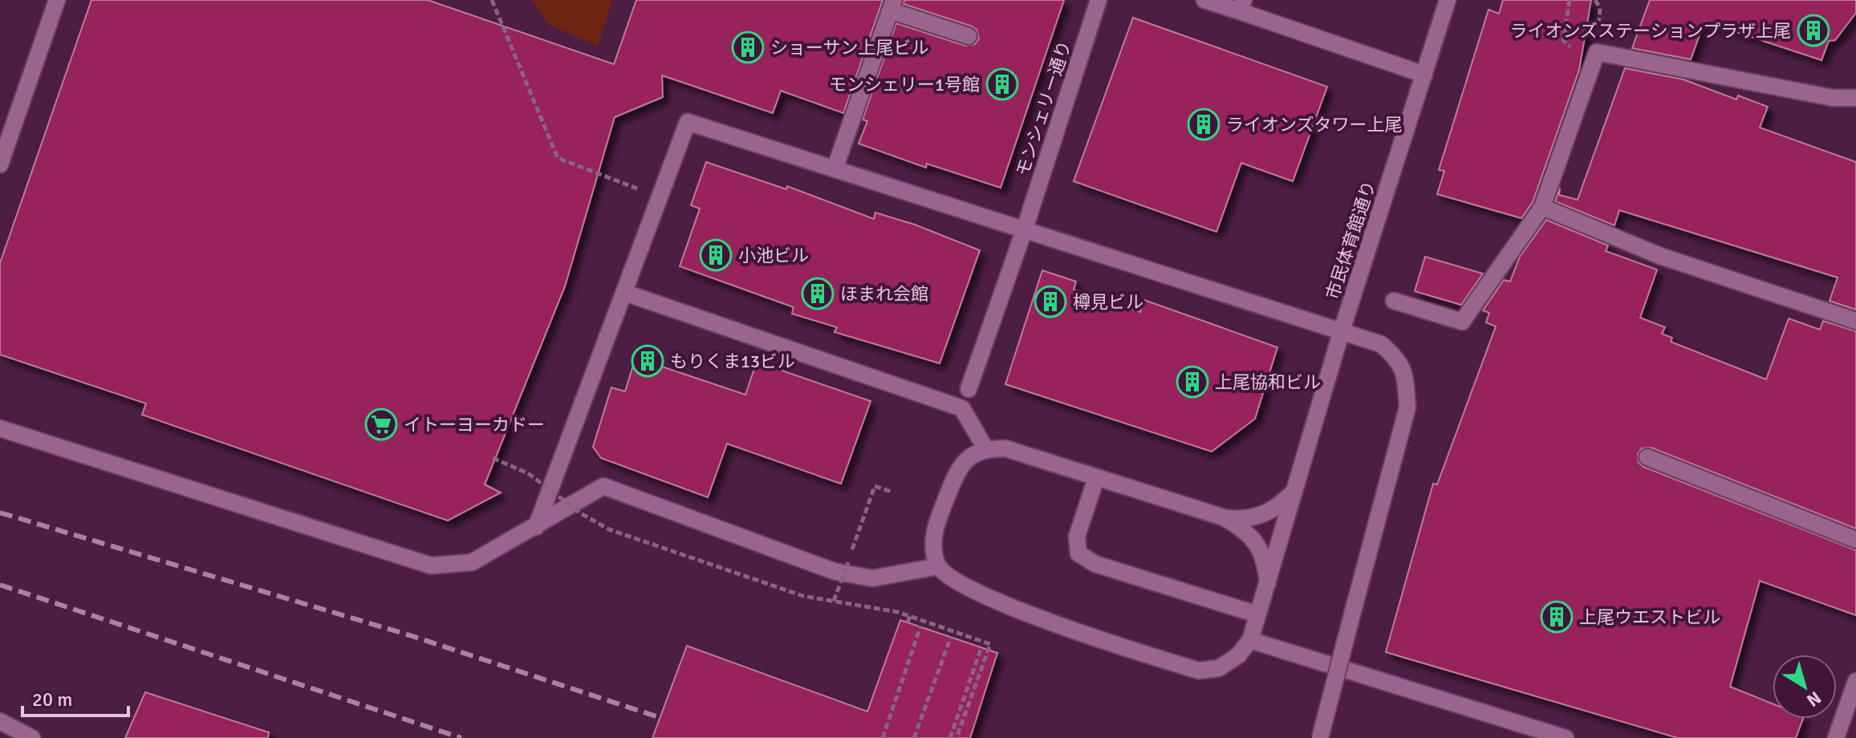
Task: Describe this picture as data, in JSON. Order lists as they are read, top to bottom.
{
  "streets": {
    "street": ["モンシェリー通り", "市民体育館通り"]
  },
  "places": {
    "building": [
      "ライオンズステーションプラザ上尾",
      "ショーサン上尾ビル",
      "モンシェリー1号館",
      "ライオンズタワー上尾",
      "小池ビル",
      "ほまれ会館",
      "樽見ビル",
      "もりくま13ビル",
      "上尾協和ビル",
      "上尾ウエストビル"
    ],
    "supermarket": ["イトーヨーカドー"]
  },
  "scale_bar": "20 m",
  "north": "bottom right"
}
